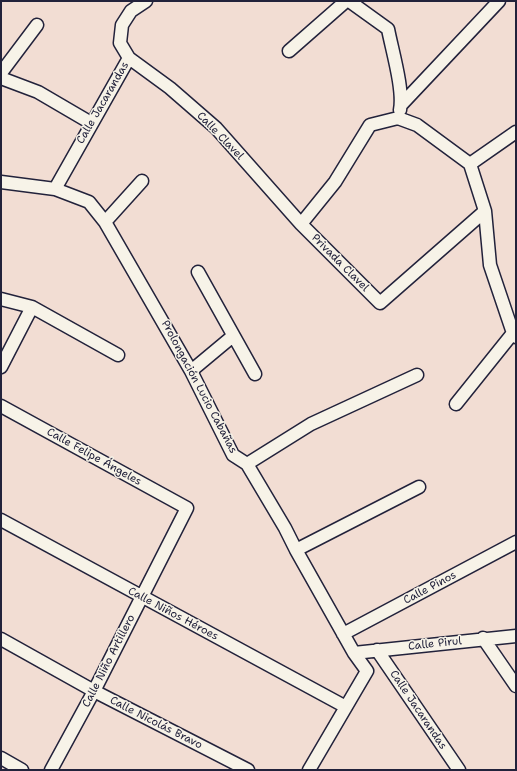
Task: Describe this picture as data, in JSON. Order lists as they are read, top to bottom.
{
  "streets": {
    "street": [
      "Calle Jacarandas",
      "Calle Clavel",
      "Privada Clavel",
      "Prolongación Lucio Cabañas",
      "Calle Felipe Ángeles",
      "Calle Pinos",
      "Calle Niños Héroes",
      "Calle Pirul",
      "Calle Niño Artillero",
      "Calle Nicolás Bravo"
    ]
  },
  "crossings": [
    ["Calle Jacarandas", "Calle Clavel"],
    ["Calle Jacarandas", "Prolongación Lucio Cabañas"],
    ["Calle Jacarandas", "Calle Pirul"],
    ["Calle Clavel", "Privada Clavel"],
    ["Prolongación Lucio Cabañas", "Calle Pinos"],
    ["Prolongación Lucio Cabañas", "Calle Niños Héroes"],
    ["Prolongación Lucio Cabañas", "Calle Pirul"],
    ["Calle Felipe Ángeles", "Calle Niño Artillero"],
    ["Calle Niños Héroes", "Calle Niño Artillero"],
    ["Calle Niño Artillero", "Calle Nicolás Bravo"]
  ]
}
